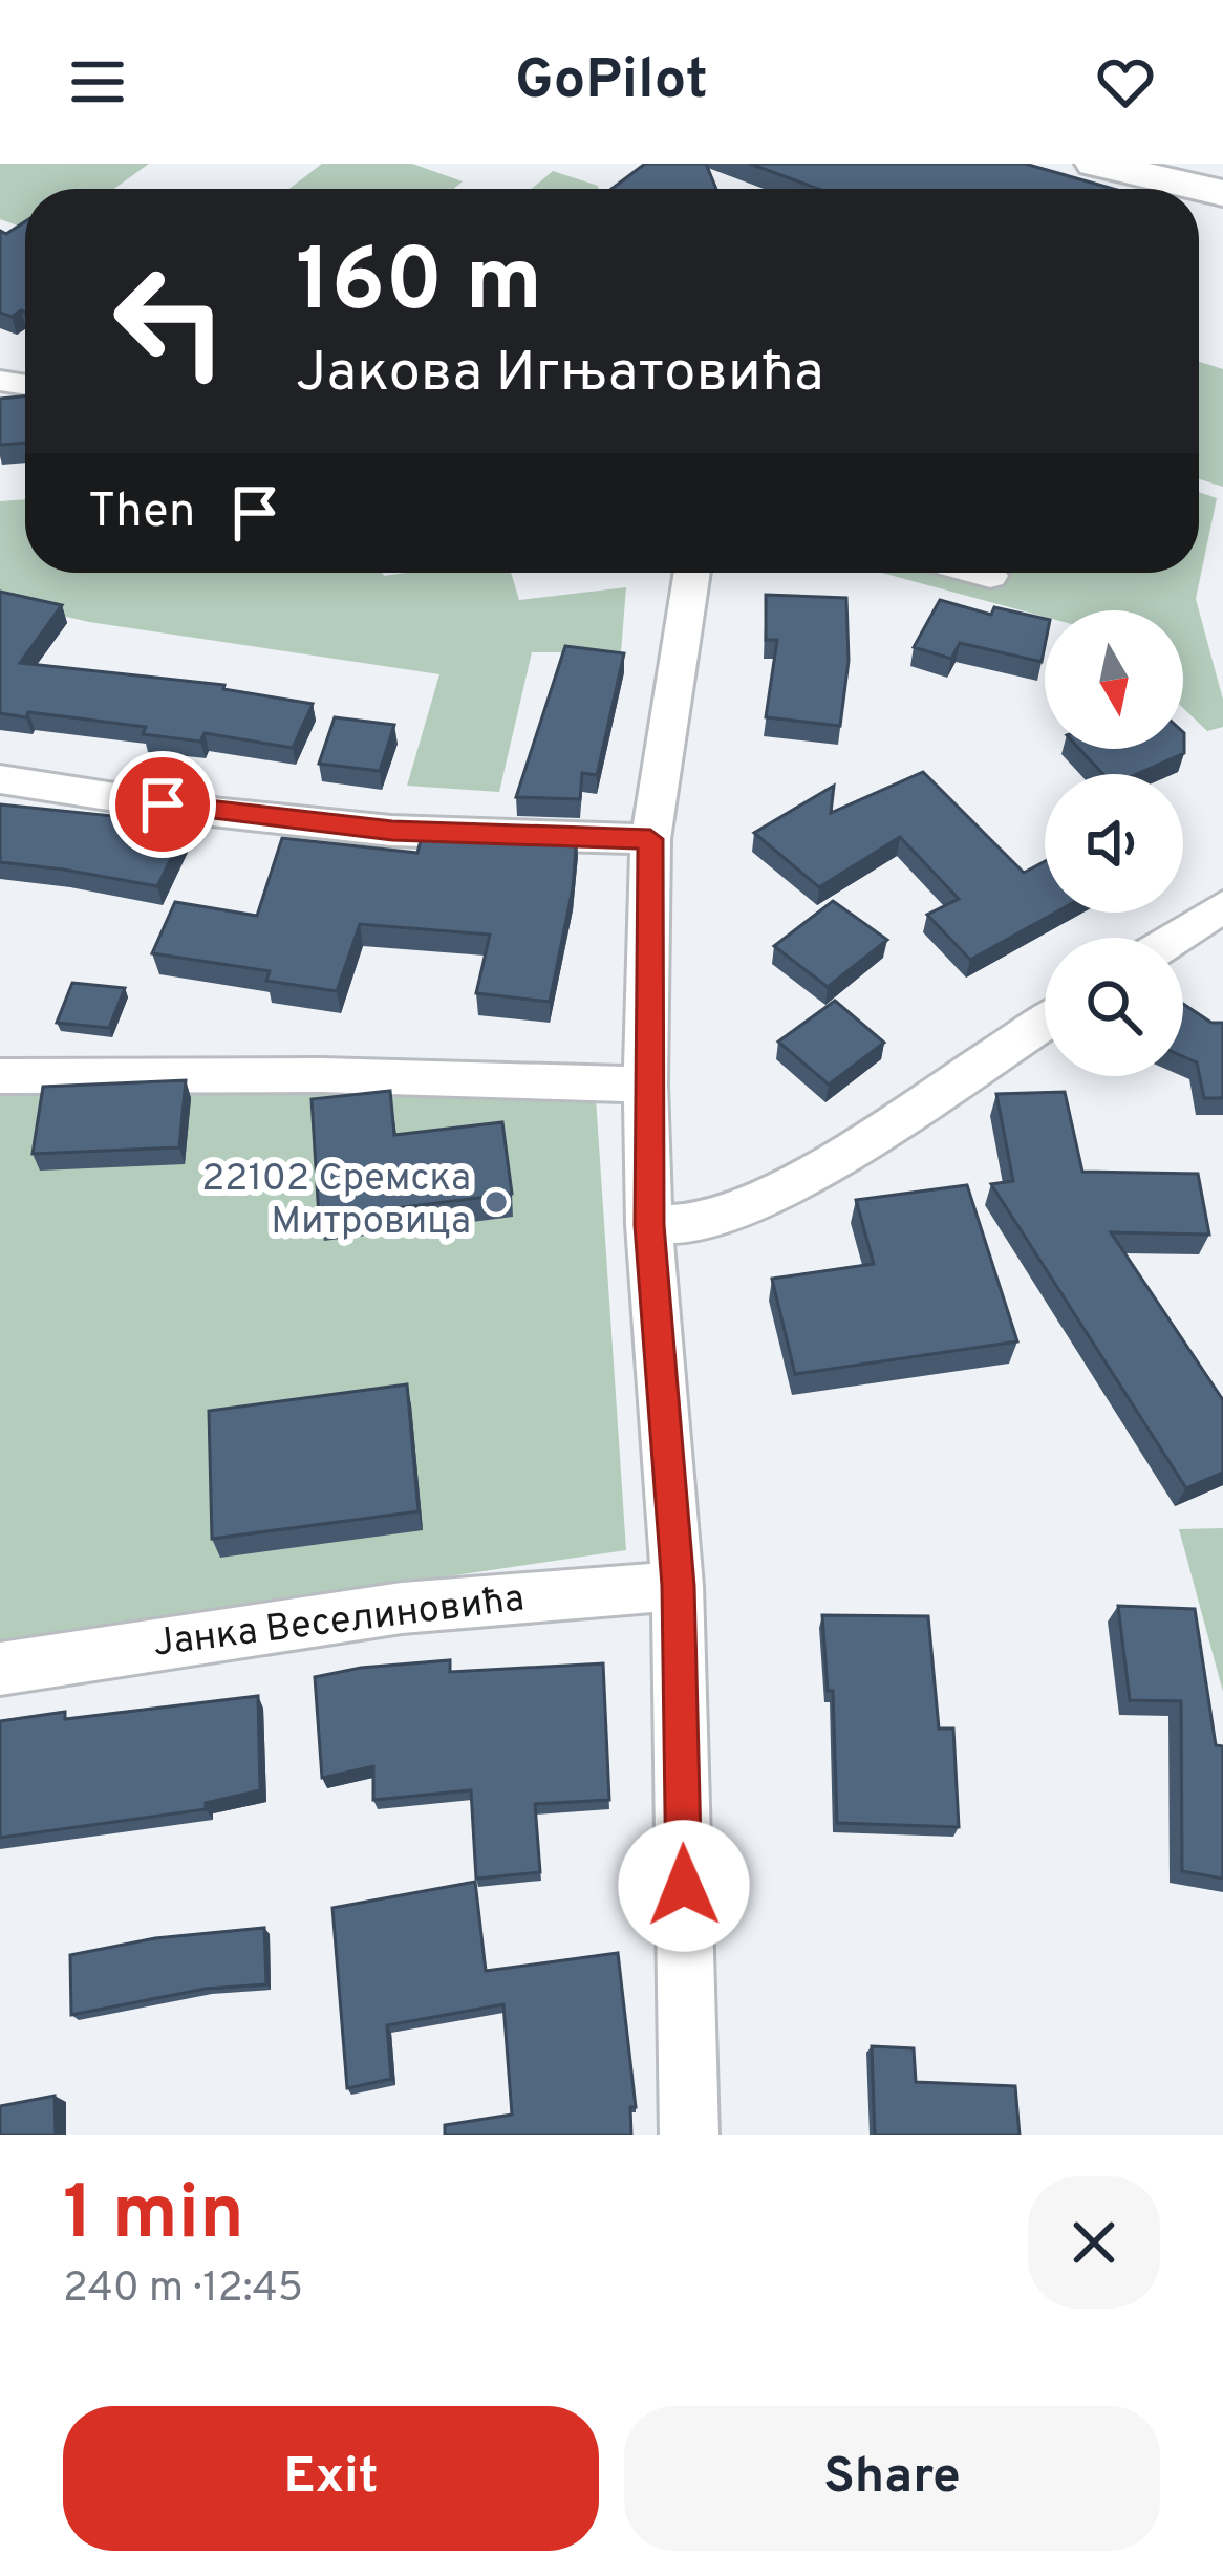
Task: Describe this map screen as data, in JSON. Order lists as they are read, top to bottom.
{
  "streets": {
    "street": ["Јанка Веселиновића"]
  },
  "places": ["22102 Сремска Митровица"],
  "north": "bottom",
  "page": {
    "header": "GoPilot",
    "turn": ["160 m", "Јакова Игњатовића"],
    "then": "Then",
    "heading": ["1 min", "240 m · 12:45"],
    "buttons": ["Exit", "Share"]
  }
}
